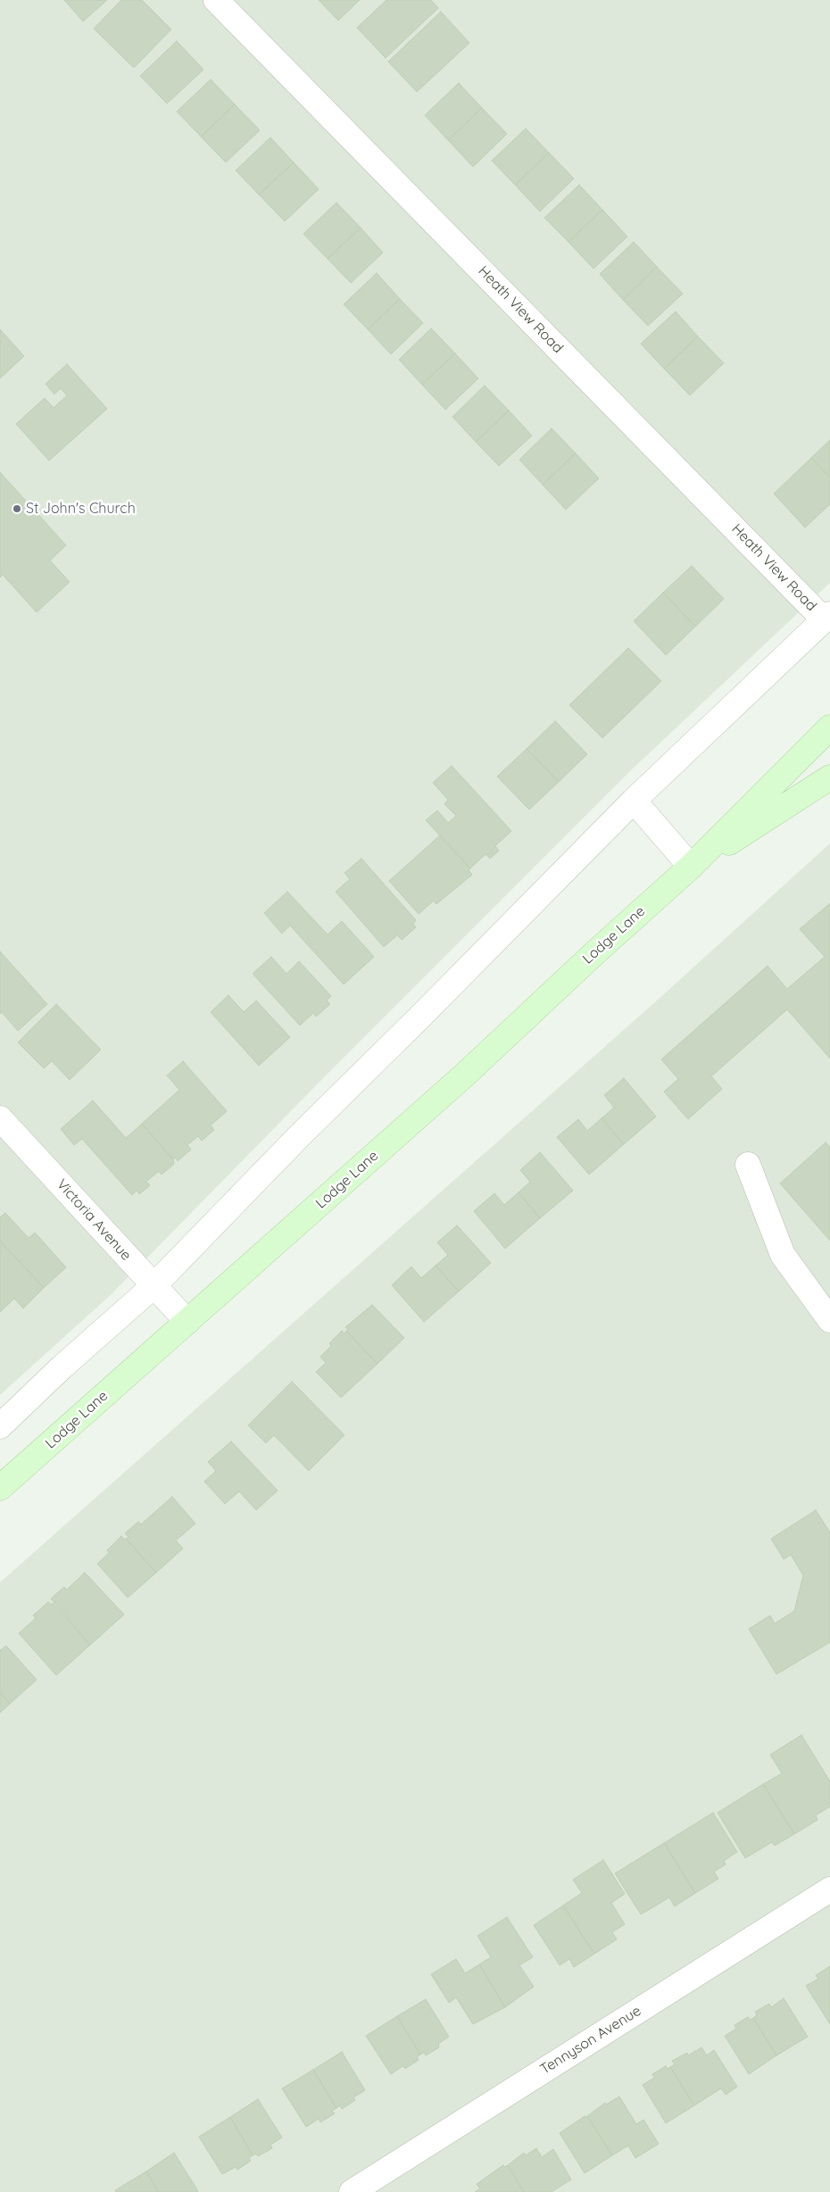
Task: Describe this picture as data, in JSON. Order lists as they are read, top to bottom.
{
  "streets": {
    "street": [
      "Heath View Road",
      "Lodge Lane",
      "Victoria Avenue",
      "Tennyson Avenue"
    ]
  },
  "crossings": [
    ["Lodge Lane", "Victoria Avenue"]
  ],
  "places": ["St John's Church"]
}
